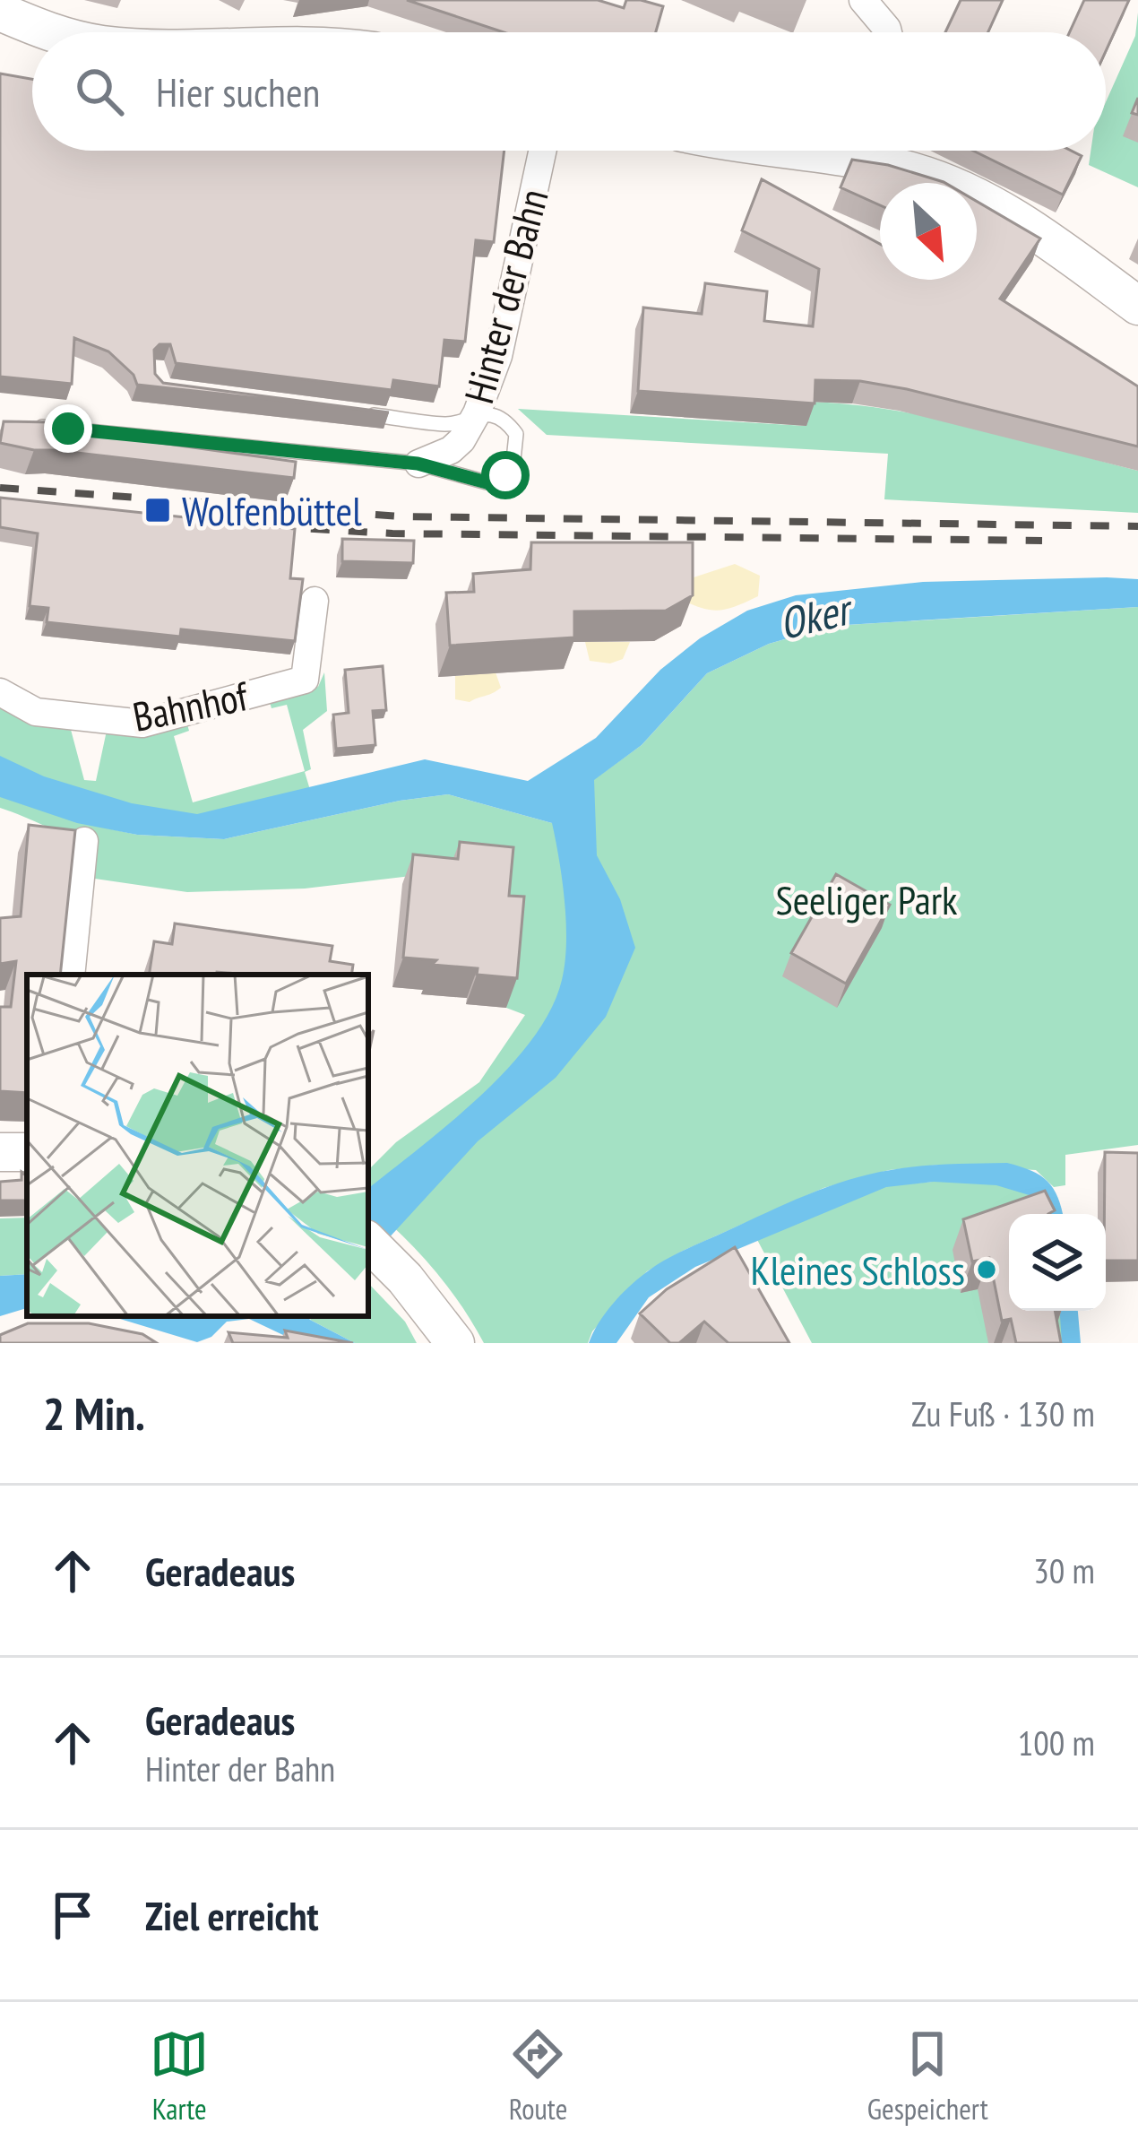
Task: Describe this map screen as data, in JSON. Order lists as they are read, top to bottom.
{
  "streets": {
    "street": ["Hinter der Bahn", "Bahnhof"]
  },
  "water": ["Oker"],
  "parks": ["Seeliger Park"],
  "places": {
    "transit": ["Wolfenbüttel"],
    "other": ["Kleines Schloss"]
  },
  "north": "bottom right",
  "page": {
    "search": "Hier suchen",
    "heading": ["2 Min.", "Zu Fuß · 130 m"],
    "list": [
      ["Geradeaus", "30 m"],
      ["Geradeaus", "Hinter der Bahn", "100 m"],
      "Ziel erreicht"
    ],
    "nav": ["Karte", "Route", "Gespeichert"]
  }
}
